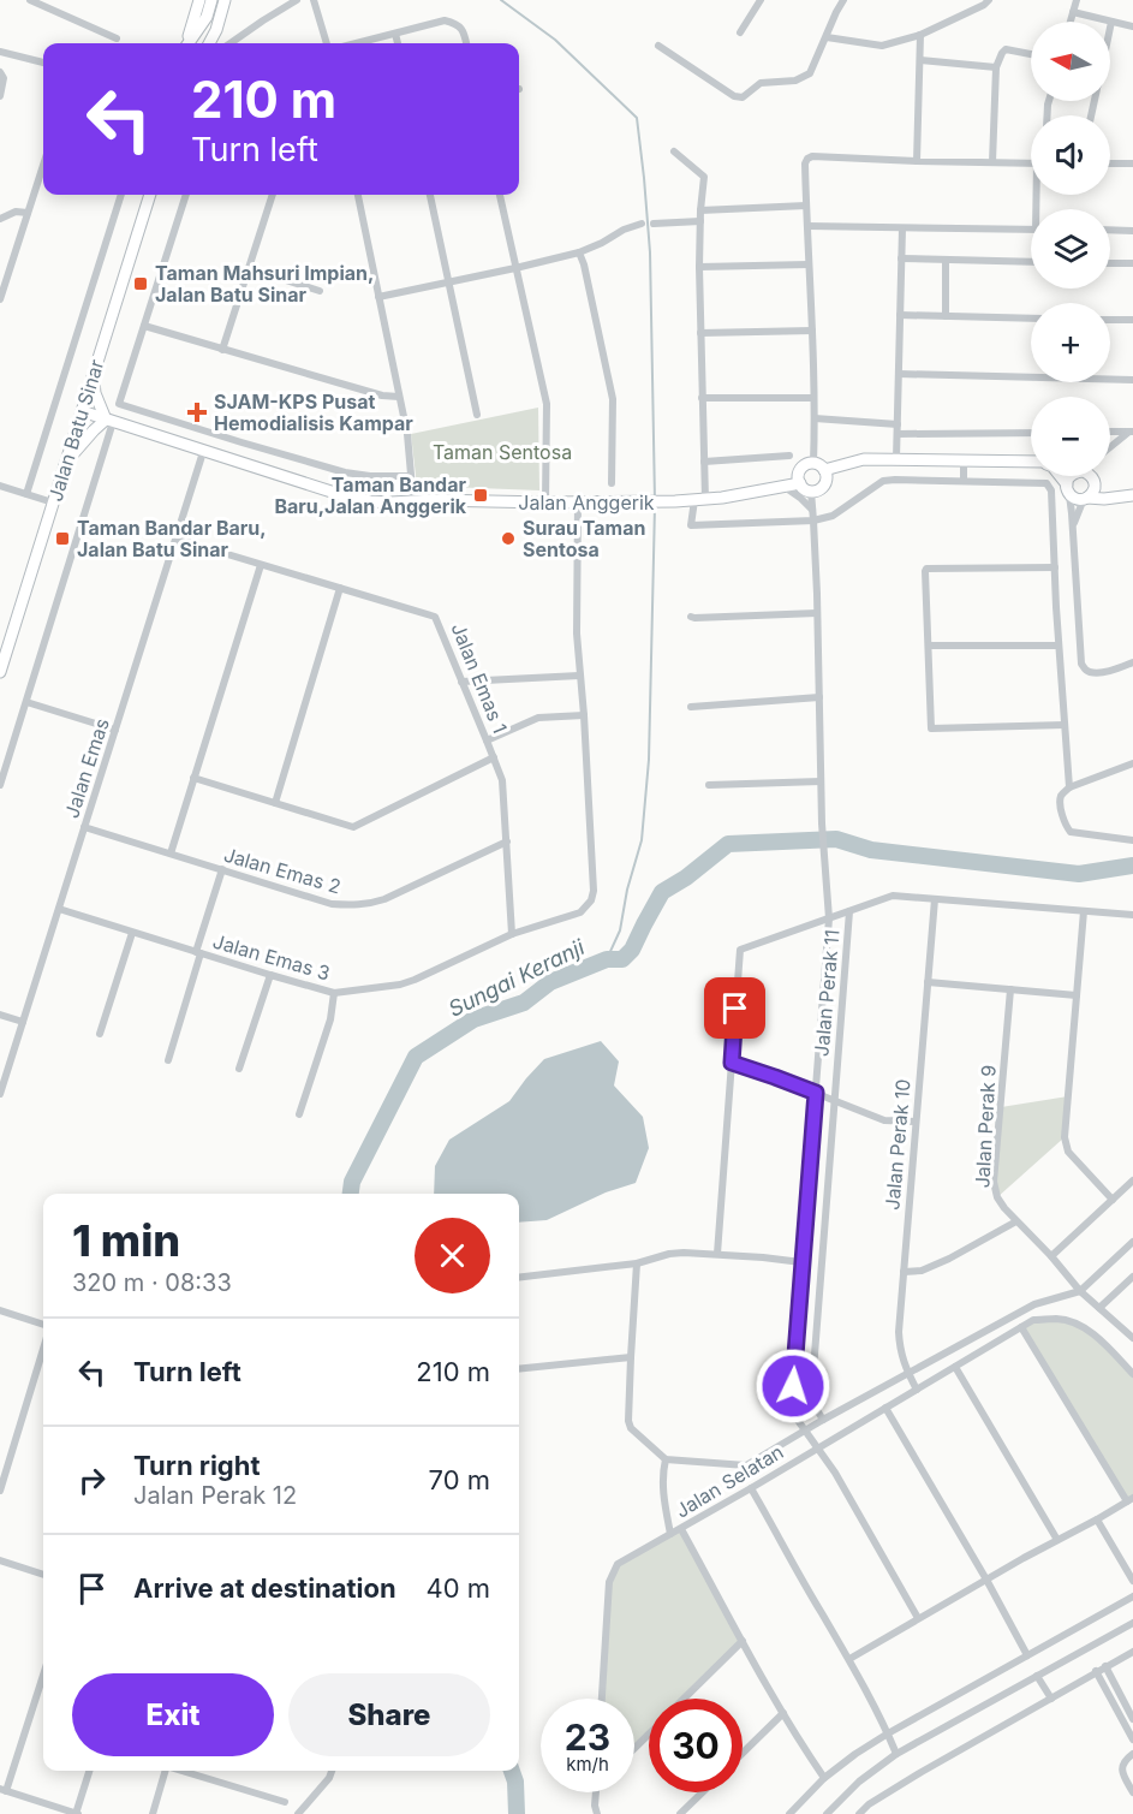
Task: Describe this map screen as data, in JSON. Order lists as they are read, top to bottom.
{
  "streets": {
    "street": [
      "Jalan Batu Sinar",
      "Jalan Anggerik",
      "Jalan Emas 1",
      "Jalan Emas",
      "Jalan Emas 2",
      "Jalan Emas 3",
      "Jalan Perak 11",
      "Jalan Perak 9",
      "Jalan Perak 10",
      "Jalan Selatan"
    ]
  },
  "crossings": [
    ["Jalan Batu Sinar", "Jalan Anggerik"],
    ["Jalan Anggerik", "Jalan Emas"],
    ["Jalan Anggerik", "Jalan Perak 11"],
    ["Jalan Emas 1", "Jalan Emas"],
    ["Jalan Emas 1", "Jalan Emas 2"],
    ["Jalan Emas 1", "Jalan Emas 3"],
    ["Jalan Emas", "Jalan Emas 2"],
    ["Jalan Emas", "Jalan Emas 3"],
    ["Jalan Perak 11", "Jalan Selatan"],
    ["Jalan Perak 10", "Jalan Selatan"]
  ],
  "water": ["Sungai Keranji"],
  "parks": ["Taman Sentosa"],
  "places": {
    "transit": ["Taman Mahsuri Impian, Jalan Batu Sinar", "Taman Bandar Baru,Jalan Anggerik", "Taman Bandar Baru, Jalan Batu Sinar"],
    "health": ["SJAM-KPS Pusat Hemodialisis Kampar"],
    "other": ["Surau Taman Sentosa"]
  },
  "north": "left",
  "page": {
    "map_buttons": ["+", "−"],
    "turn": ["210 m", "Turn left"],
    "heading": ["1 min", "320 m · 08:33"],
    "list": [
      {
        "name": "Turn left",
        "value": "210 m"
      },
      {
        "name": "Turn right",
        "note": "Jalan Perak 12",
        "value": "70 m"
      },
      {
        "name": "Arrive at destination",
        "value": "40 m"
      }
    ],
    "buttons": ["Exit", "Share"],
    "speed": "23 km/h",
    "limit": "30"
  }
}
